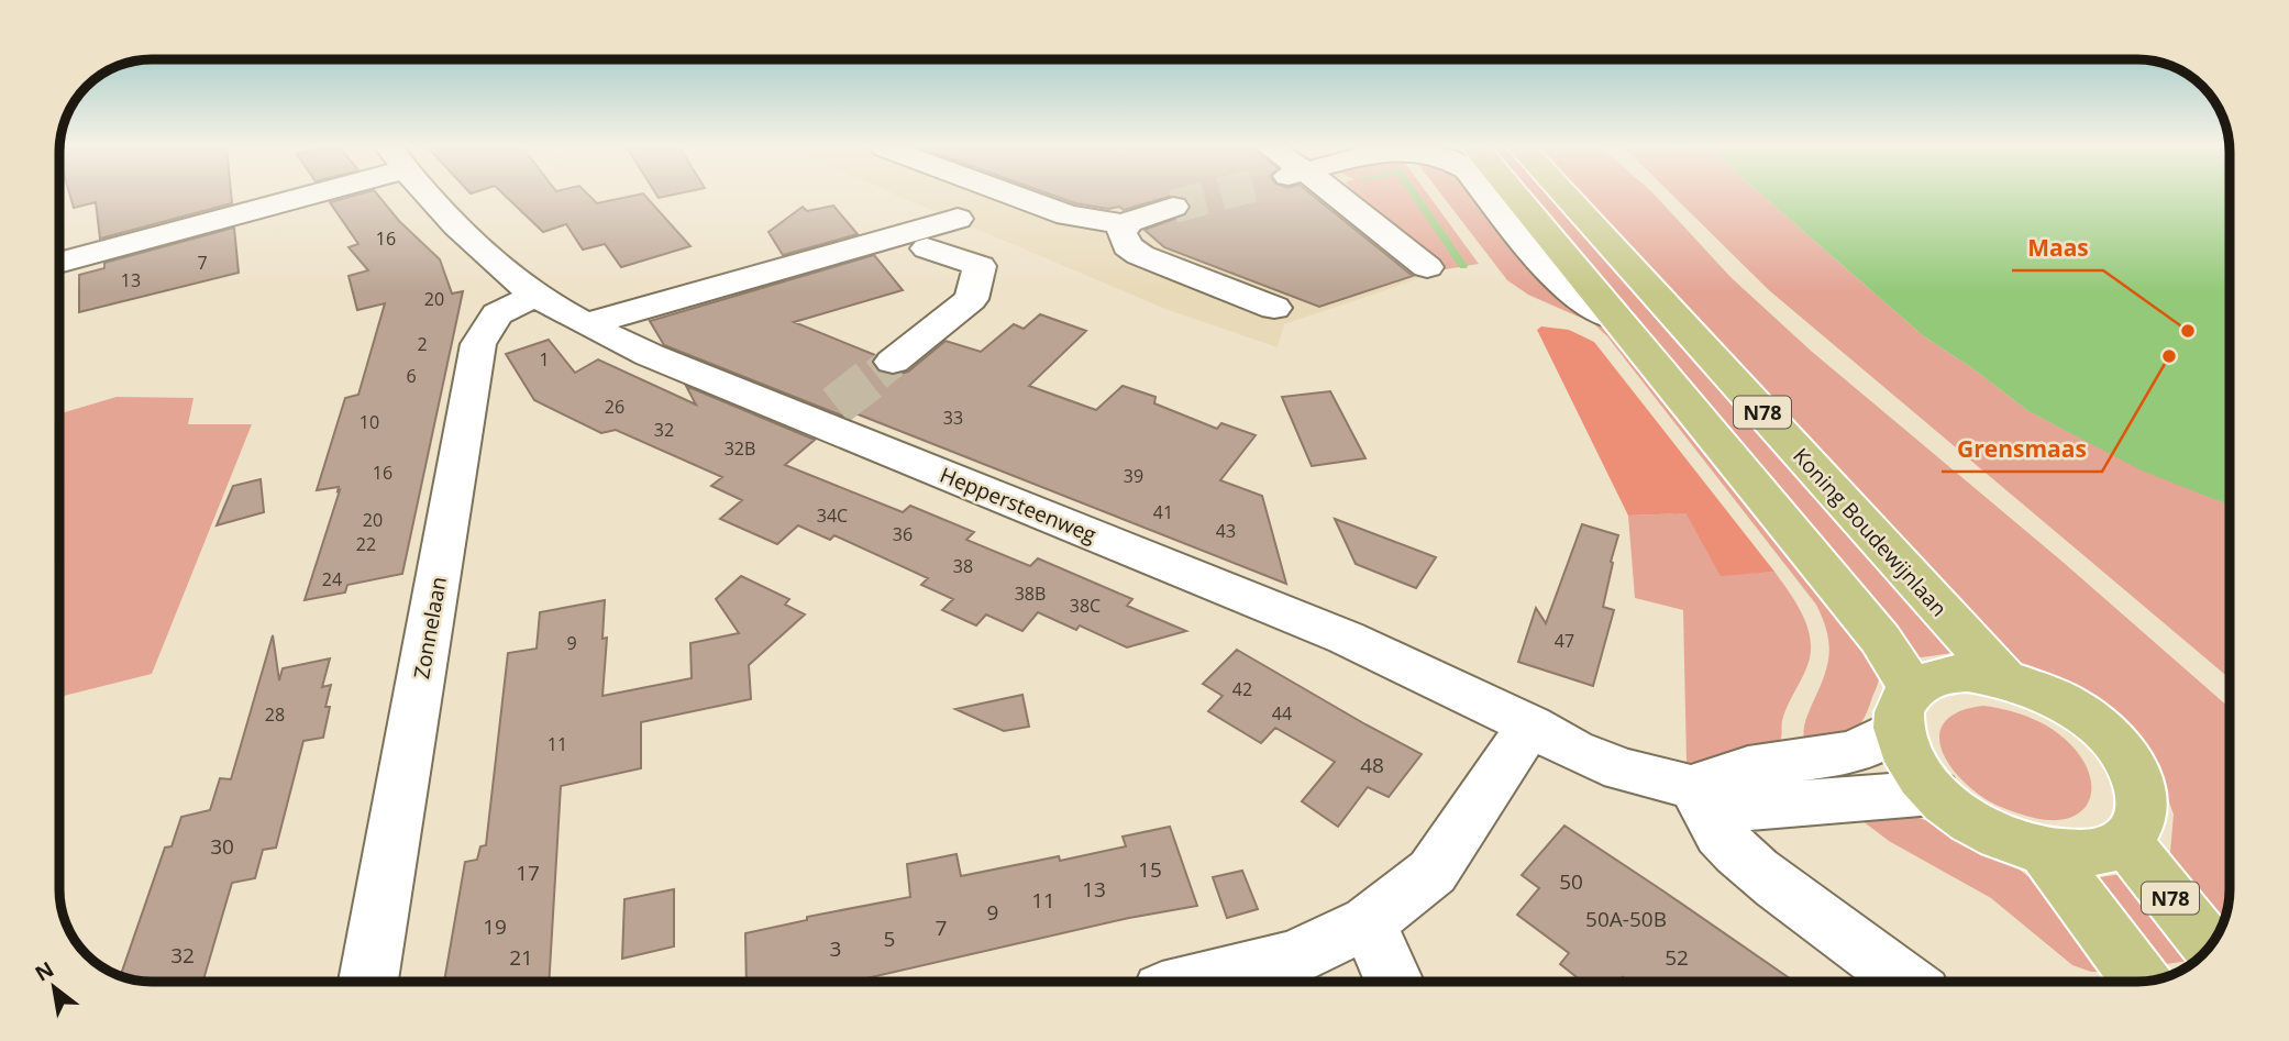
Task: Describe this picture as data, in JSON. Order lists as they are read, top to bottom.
{
  "streets": {
    "main road": ["N78", "Koning Boudewijnlaan"],
    "street": ["Heppersteenweg", "Zonnelaan"]
  },
  "crossings": [
    ["N78", "Heppersteenweg"],
    ["N78", "Koning Boudewijnlaan"],
    ["Heppersteenweg", "Koning Boudewijnlaan"],
    ["Heppersteenweg", "Zonnelaan"]
  ],
  "places": ["Maas", "Grensmaas"],
  "house_numbers": [
    "16",
    "7",
    "13",
    "20",
    "2",
    "1",
    "6",
    "26",
    "33",
    "10",
    "32",
    "32B",
    "16",
    "39",
    "41",
    "34C",
    "20",
    "43",
    "36",
    "22",
    "38",
    "24",
    "38B",
    "38C",
    "47",
    "9",
    "42",
    "44",
    "28",
    "11",
    "48",
    "30",
    "15",
    "17",
    "50",
    "13",
    "11",
    "9",
    "50A-50B",
    "19",
    "7",
    "5",
    "3",
    "32",
    "21",
    "52"
  ],
  "north": "top left"
}
